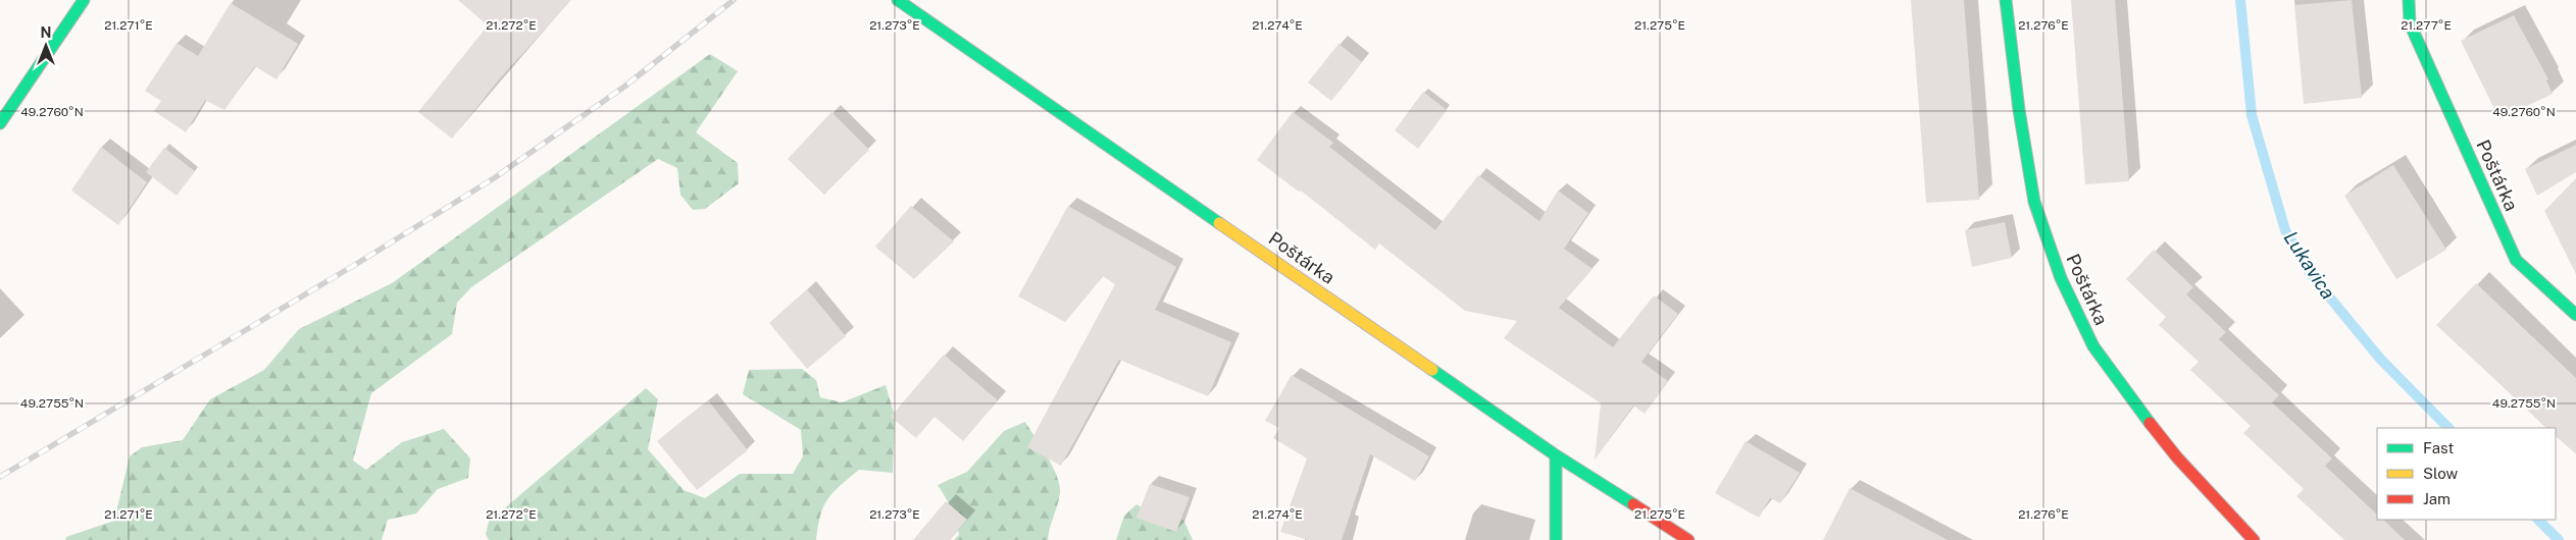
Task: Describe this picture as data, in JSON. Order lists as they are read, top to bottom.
{
  "streets": {
    "street": ["Poštárka"]
  },
  "water": ["Lukavica"],
  "legend": ["Fast", "Slow", "Jam"],
  "north": "top",
  "coordinates": [
    "21.271°E",
    "21.272°E",
    "21.273°E",
    "21.274°E",
    "21.275°E",
    "21.276°E",
    "21.277°E",
    "49.2760°N",
    "49.2755°N"
  ]
}
